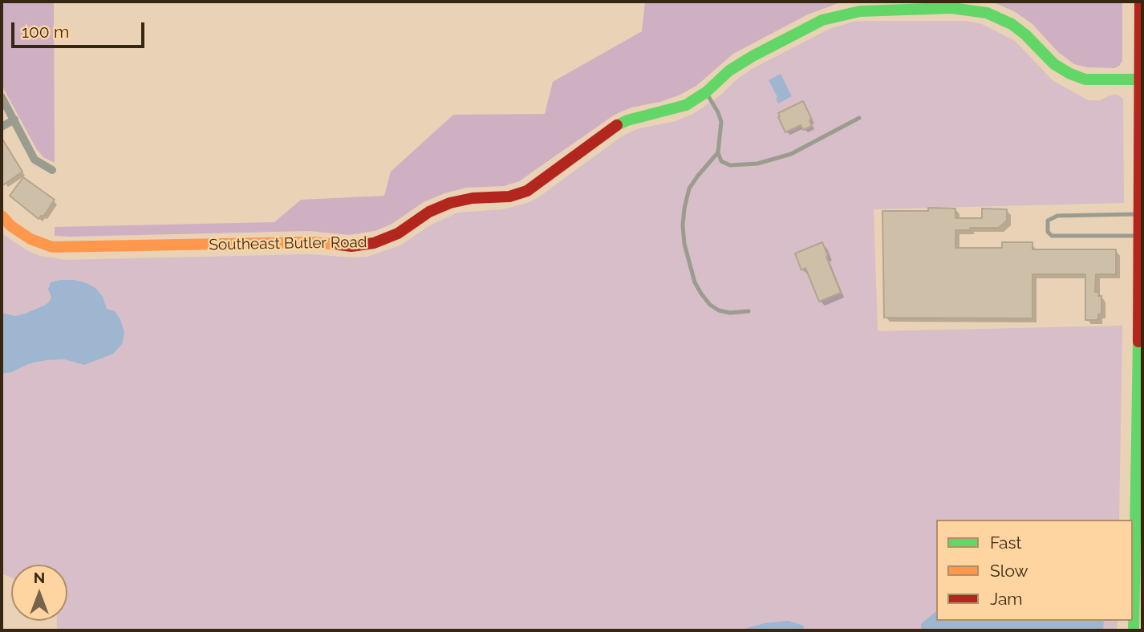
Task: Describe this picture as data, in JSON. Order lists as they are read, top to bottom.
{
  "streets": {
    "main road": ["Southeast Butler Road"]
  },
  "legend": ["Fast", "Slow", "Jam"],
  "scale_bar": "100 m",
  "north": "top"
}
